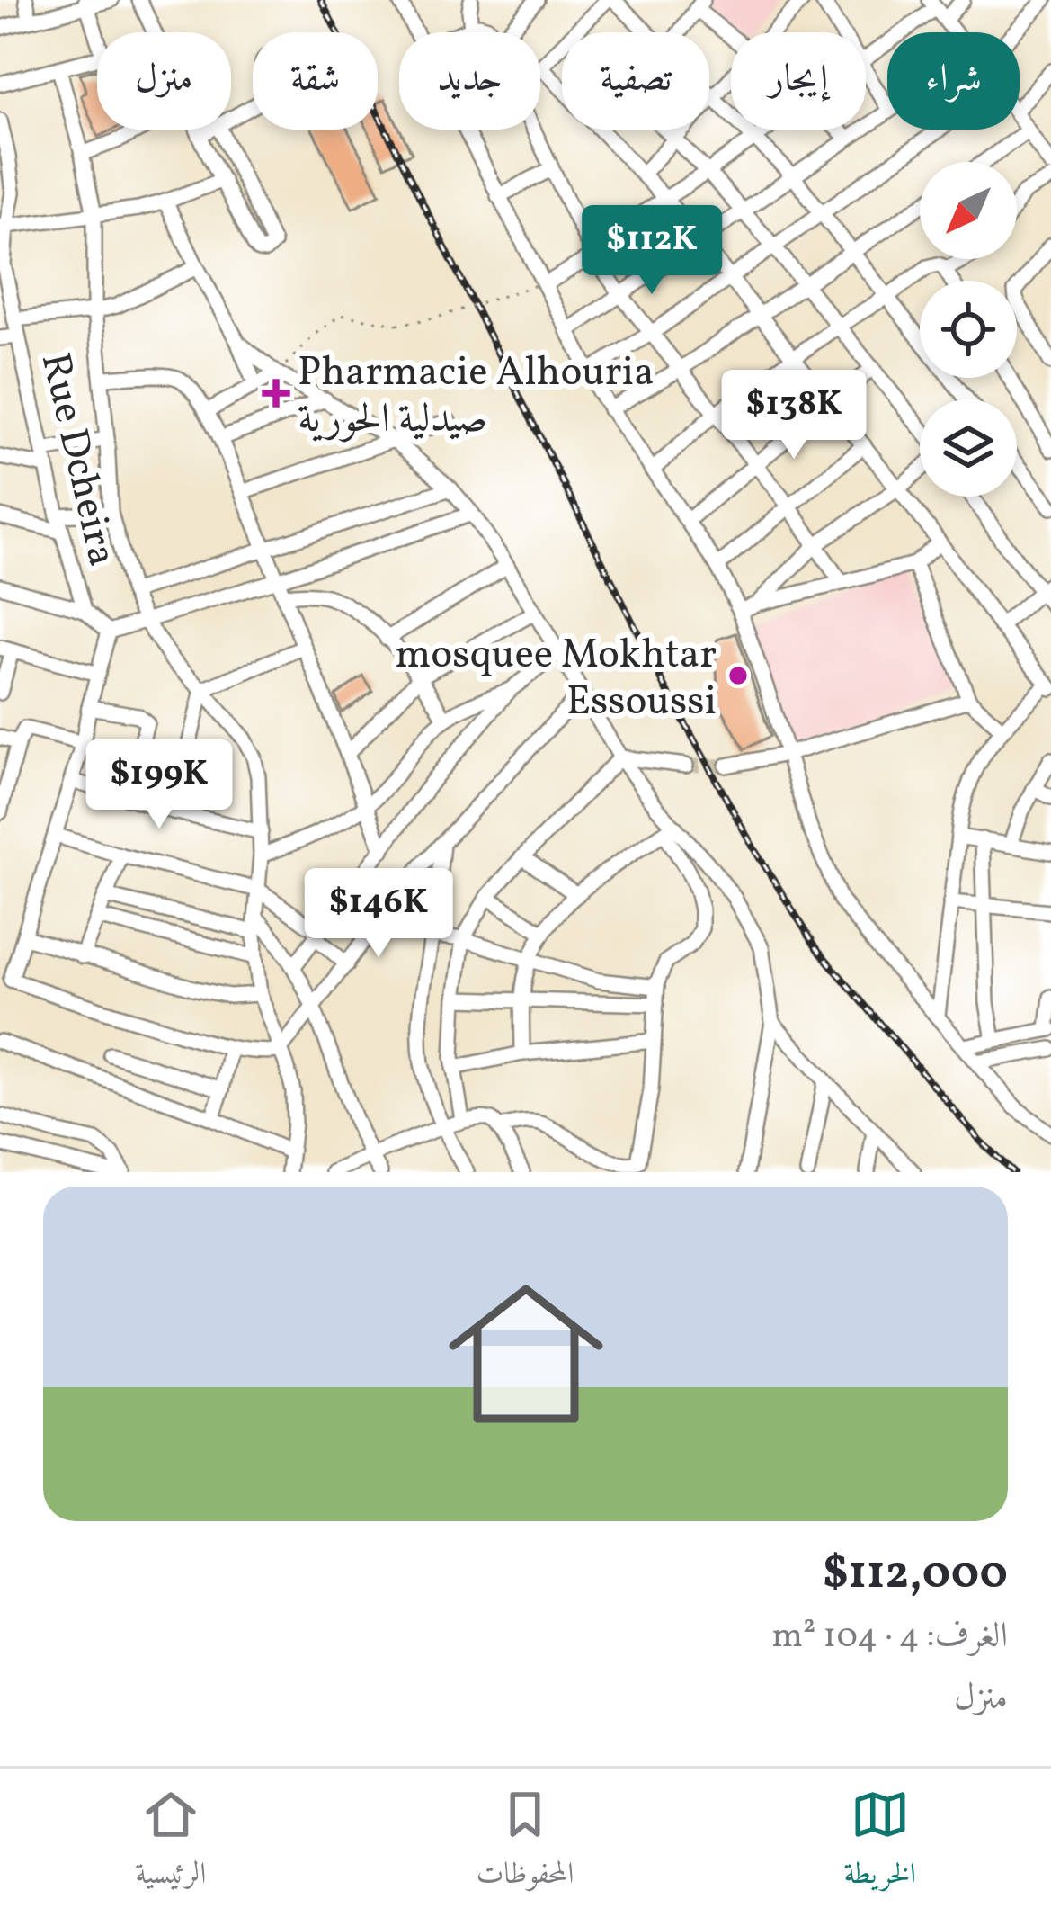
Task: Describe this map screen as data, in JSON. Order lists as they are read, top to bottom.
{
  "streets": {
    "street": ["Rue Dcheira"]
  },
  "places": {
    "health": ["Pharmacie Alhouria صيدلية الحورية"],
    "other": ["mosquee Mokhtar Essoussi"]
  },
  "north": "bottom left",
  "page": {
    "chip": [
      "شراء",
      "إيجار",
      "تصفية",
      "جديد",
      "شقة",
      "منزل"
    ],
    "price": [
      "$112K",
      "$138K",
      "$199K",
      "$146K"
    ],
    "list": [
      {
        "name": "$112,000",
        "note": "الغرف: 4 · 104 m² · منزل"
      }
    ],
    "tabs": ["الخريطة", "المحفوظات", "الرئيسية"]
  }
}
